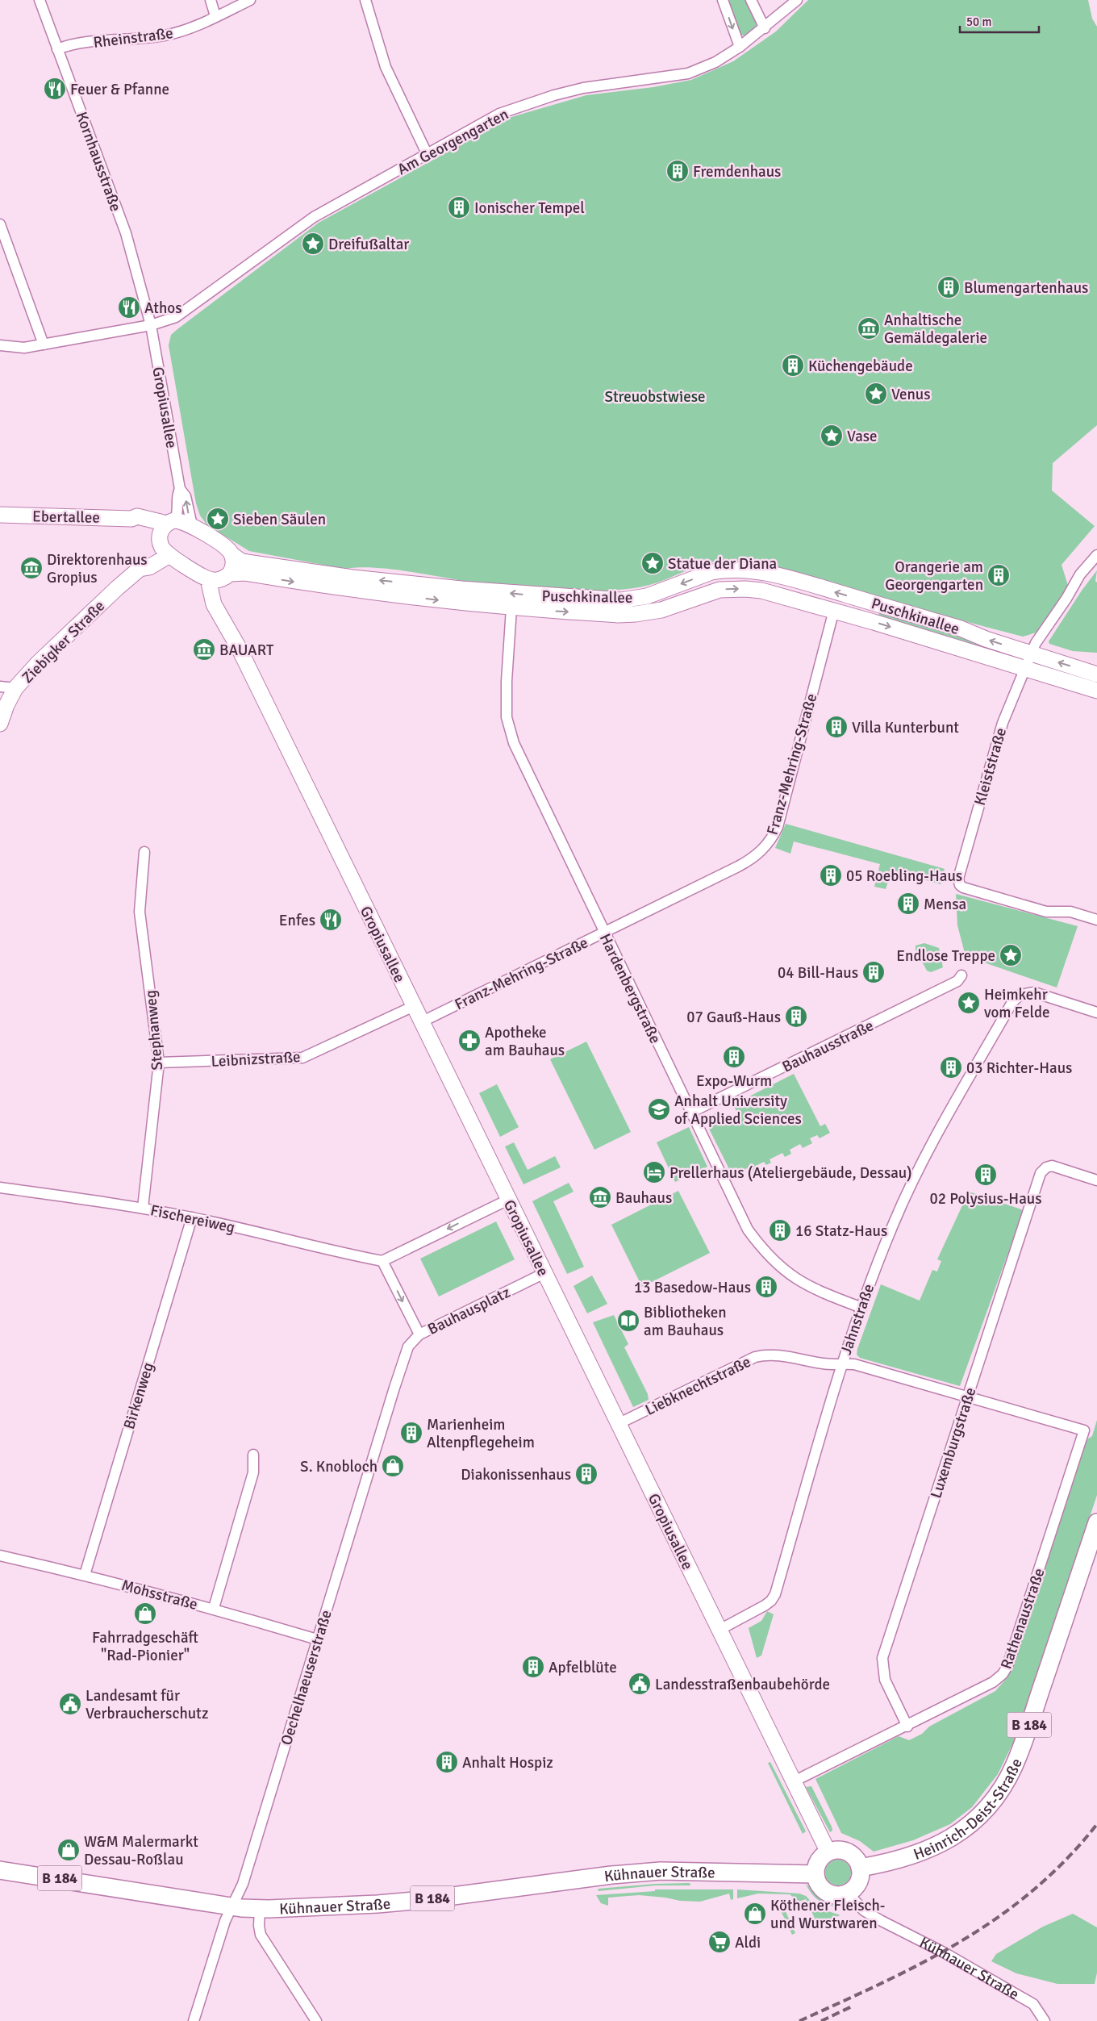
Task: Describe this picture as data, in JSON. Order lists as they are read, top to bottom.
{
  "streets": {
    "main road": [
      "Gropiusallee",
      "Ebertallee",
      "Puschkinallee",
      "Ziebigker Straße",
      "B 184",
      "Heinrich-Deist-Straße",
      "Kühnauer Straße"
    ],
    "street": [
      "Rheinstraße",
      "Am Georgengarten",
      "Kornhausstraße",
      "Franz-Mehring-Straße",
      "Kleiststraße",
      "Hardenbergstraße",
      "Stephanweg",
      "Bauhausstraße",
      "Leibnizstraße",
      "Fischereiweg",
      "Bauhausplatz",
      "Jahnstraße",
      "Liebknechtstraße",
      "Birkenweg",
      "Luxemburgstraße",
      "Mohsstraße",
      "Rathenaustraße",
      "Oechelhaeuserstraße"
    ]
  },
  "crossings": [
    ["Rheinstraße", "Kornhausstraße"],
    ["Am Georgengarten", "Kornhausstraße"],
    ["Am Georgengarten", "Gropiusallee"],
    ["Kornhausstraße", "Gropiusallee"],
    ["Gropiusallee", "Ebertallee"],
    ["Gropiusallee", "Puschkinallee"],
    ["Gropiusallee", "Franz-Mehring-Straße"],
    ["Gropiusallee", "Leibnizstraße"],
    ["Gropiusallee", "Bauhausplatz"],
    ["Gropiusallee", "Jahnstraße"],
    ["Gropiusallee", "Liebknechtstraße"],
    ["Gropiusallee", "Rathenaustraße"],
    ["Gropiusallee", "Heinrich-Deist-Straße"],
    ["Gropiusallee", "Kühnauer Straße"],
    ["Puschkinallee", "Franz-Mehring-Straße"],
    ["Puschkinallee", "Kleiststraße"],
    ["Puschkinallee", "Hardenbergstraße"],
    ["Franz-Mehring-Straße", "Hardenbergstraße"],
    ["Hardenbergstraße", "Bauhausstraße"],
    ["Hardenbergstraße", "Jahnstraße"],
    ["Stephanweg", "Leibnizstraße"],
    ["Stephanweg", "Fischereiweg"],
    ["Fischereiweg", "Bauhausplatz"],
    ["Fischereiweg", "Birkenweg"],
    ["Bauhausplatz", "Oechelhaeuserstraße"],
    ["Jahnstraße", "Liebknechtstraße"],
    ["Liebknechtstraße", "Luxemburgstraße"],
    ["Liebknechtstraße", "Rathenaustraße"],
    ["Birkenweg", "Mohsstraße"],
    ["Luxemburgstraße", "Rathenaustraße"],
    ["Mohsstraße", "Oechelhaeuserstraße"],
    ["Oechelhaeuserstraße", "Kühnauer Straße"],
    ["Heinrich-Deist-Straße", "Kühnauer Straße"]
  ],
  "one_way": ["Bauhausplatz"],
  "parks": ["Streuobstwiese"],
  "places": {
    "restaurant": ["Feuer & Pfanne", "Athos", "Enfes"],
    "building": [
      "Fremdenhaus",
      "Ionischer Tempel",
      "Blumengartenhaus",
      "Küchengebäude",
      "Orangerie am Georgengarten",
      "Villa Kunterbunt",
      "05 Roebling-Haus",
      "Mensa",
      "04 Bill-Haus",
      "07 Gauß-Haus",
      "Expo-Wurm",
      "03 Richter-Haus",
      "02 Polysius-Haus",
      "16 Statz-Haus",
      "13 Basedow-Haus",
      "Marienheim Altenpflegeheim",
      "Diakonissenhaus",
      "Apfelblüte",
      "Anhalt Hospiz"
    ],
    "place": [
      "Dreifußaltar",
      "Venus",
      "Vase",
      "Sieben Säulen",
      "Statue der Diana",
      "Endlose Treppe",
      "Heimkehr vom Felde"
    ],
    "museum": [
      "Anhaltische Gemäldegalerie",
      "Direktorenhaus Gropius",
      "BAUART",
      "Bauhaus"
    ],
    "pharmacy": ["Apotheke am Bauhaus"],
    "school or university": ["Anhalt University of Applied Sciences"],
    "hotel": ["Prellerhaus (Ateliergebäude, Dessau)"],
    "library": ["Bibliotheken am Bauhaus"],
    "shop": [
      "S. Knobloch",
      "Fahrradgeschäft \"Rad-Pionier\"",
      "W&M Malermarkt Dessau-Roßlau",
      "Köthener Fleisch- und Wurstwaren"
    ],
    "public building": ["Landesstraßenbaubehörde", "Landesamt für Verbraucherschutz"],
    "supermarket": ["Aldi"]
  },
  "scale_bar": "50 m"
}
